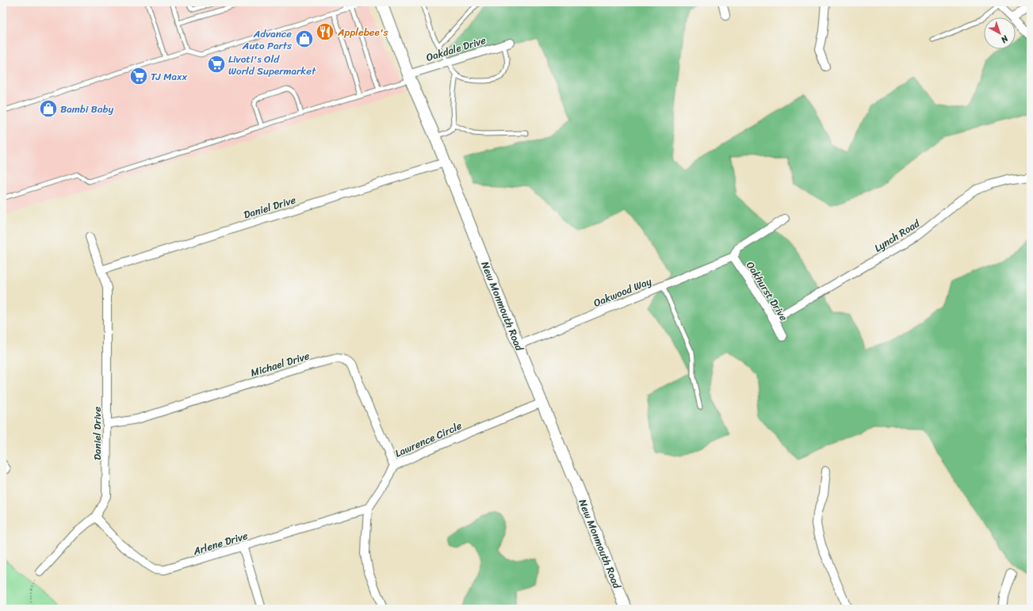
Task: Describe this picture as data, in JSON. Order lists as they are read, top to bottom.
{
  "streets": {
    "main road": ["New Monmouth Road"],
    "street": [
      "Oakdale Drive",
      "Daniel Drive",
      "Lynch Road",
      "Oakhurst Drive",
      "Oakwood Way",
      "Michael Drive",
      "Lawrence Circle",
      "Arlene Drive"
    ]
  },
  "crossings": [
    ["Oakdale Drive", "New Monmouth Road"],
    ["Daniel Drive", "New Monmouth Road"],
    ["Daniel Drive", "Michael Drive"],
    ["Daniel Drive", "Arlene Drive"],
    ["Lynch Road", "Oakhurst Drive"],
    ["Oakhurst Drive", "Oakwood Way"],
    ["Oakwood Way", "New Monmouth Road"],
    ["New Monmouth Road", "Lawrence Circle"],
    ["Michael Drive", "Lawrence Circle"],
    ["Lawrence Circle", "Arlene Drive"]
  ],
  "places": {
    "restaurant": ["Applebee's"],
    "shop": ["Advance Auto Parts", "Bambi Baby"],
    "supermarket": ["Livoti's Old World Supermarket", "TJ Maxx"]
  },
  "north": "bottom right"
}
